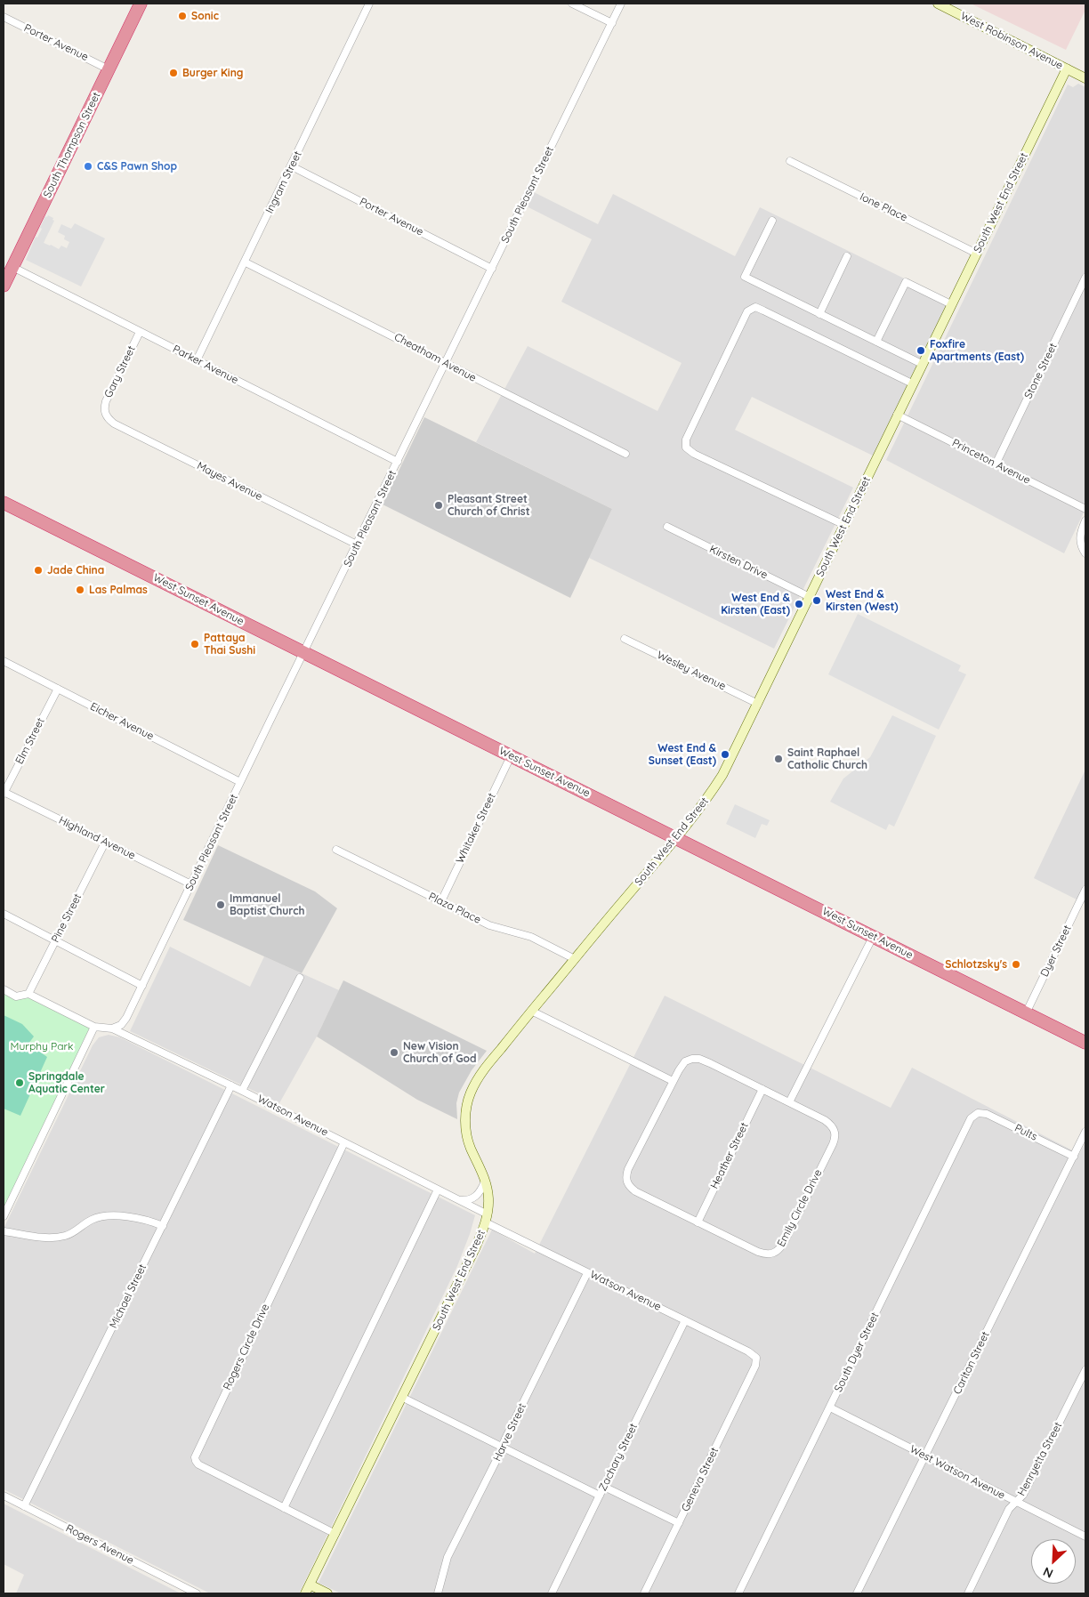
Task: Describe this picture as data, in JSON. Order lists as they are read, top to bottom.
{
  "streets": {
    "highway": ["South Thompson Street", "West Sunset Avenue"],
    "street": [
      "West Robinson Avenue",
      "Porter Avenue",
      "Ingram Street",
      "South Pleasant Street",
      "South West End Street",
      "Ione Place",
      "Cheatham Avenue",
      "Parker Avenue",
      "Stone Street",
      "Gary Street",
      "Princeton Avenue",
      "Mayes Avenue",
      "Kirsten Drive",
      "Wesley Avenue",
      "Eicher Avenue",
      "Elm Street",
      "Whitaker Street",
      "Highland Avenue",
      "Plaza Place",
      "Pine Street",
      "Dyer Street",
      "Watson Avenue",
      "Pults",
      "Heather Street",
      "Emily Circle Drive",
      "Michael Street",
      "Rogers Circle Drive",
      "South Dyer Street",
      "Carlton Street",
      "Harve Street",
      "Zachary Street",
      "Henryetta Street",
      "West Watson Avenue",
      "Geneva Street",
      "Rogers Avenue"
    ]
  },
  "crossings": [
    ["West Robinson Avenue", "South West End Street"],
    ["Porter Avenue", "South Thompson Street"],
    ["Porter Avenue", "Ingram Street"],
    ["Porter Avenue", "South Pleasant Street"],
    ["South Thompson Street", "Parker Avenue"],
    ["Ingram Street", "Cheatham Avenue"],
    ["Ingram Street", "Parker Avenue"],
    ["South Pleasant Street", "Cheatham Avenue"],
    ["South Pleasant Street", "Parker Avenue"],
    ["South Pleasant Street", "Mayes Avenue"],
    ["South Pleasant Street", "West Sunset Avenue"],
    ["South Pleasant Street", "Eicher Avenue"],
    ["South Pleasant Street", "Highland Avenue"],
    ["South Pleasant Street", "Watson Avenue"],
    ["South West End Street", "Ione Place"],
    ["South West End Street", "Princeton Avenue"],
    ["South West End Street", "Kirsten Drive"],
    ["South West End Street", "West Sunset Avenue"],
    ["South West End Street", "Wesley Avenue"],
    ["South West End Street", "Plaza Place"],
    ["South West End Street", "Watson Avenue"],
    ["South West End Street", "Rogers Circle Drive"],
    ["Parker Avenue", "Gary Street"],
    ["Stone Street", "Princeton Avenue"],
    ["Gary Street", "Mayes Avenue"],
    ["West Sunset Avenue", "Whitaker Street"],
    ["West Sunset Avenue", "Dyer Street"],
    ["Eicher Avenue", "Elm Street"],
    ["Elm Street", "Highland Avenue"],
    ["Whitaker Street", "Plaza Place"],
    ["Highland Avenue", "Pine Street"],
    ["Watson Avenue", "Michael Street"],
    ["Watson Avenue", "Rogers Circle Drive"],
    ["Watson Avenue", "Harve Street"],
    ["Watson Avenue", "Zachary Street"],
    ["Watson Avenue", "Geneva Street"],
    ["Pults", "South Dyer Street"],
    ["Pults", "Carlton Street"],
    ["Heather Street", "Emily Circle Drive"],
    ["Michael Street", "Rogers Avenue"],
    ["South Dyer Street", "West Watson Avenue"],
    ["Carlton Street", "West Watson Avenue"],
    ["Henryetta Street", "West Watson Avenue"]
  ],
  "parks": ["Murphy Park"],
  "places": [
    "Sonic",
    "Burger King",
    "C&S Pawn Shop",
    "Foxfire Apartments (East)",
    "Pleasant Street Church of Christ",
    "Jade China",
    "Las Palmas",
    "West End & Kirsten (West)",
    "West End & Kirsten (East)",
    "Pattaya Thai Sushi",
    "West End & Sunset (East)",
    "Saint Raphael Catholic Church",
    "Immanuel Baptist Church",
    "Schlotzsky's",
    "New Vision Church of God",
    "Springdale Aquatic Center"
  ],
  "north": "bottom left"
}
